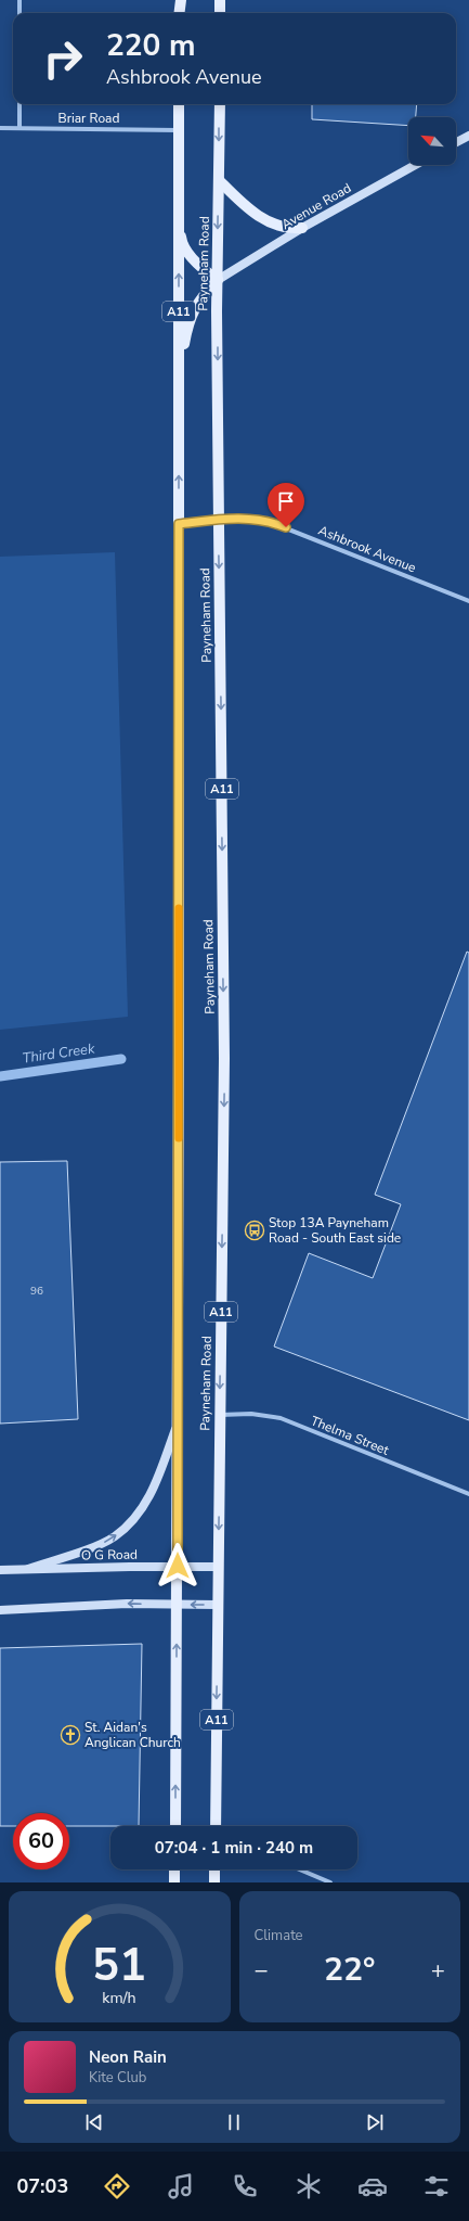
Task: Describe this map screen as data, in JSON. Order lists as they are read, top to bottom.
{
  "streets": {
    "main road": [
      "Avenue Road",
      "Payneham Road",
      "A11",
      "O G Road"
    ],
    "street": ["Briar Road", "Ashbrook Avenue", "Thelma Street"]
  },
  "crossings": [
    ["Briar Road", "Payneham Road"],
    ["Avenue Road", "Payneham Road"],
    ["Payneham Road", "Ashbrook Avenue"],
    ["Payneham Road", "Thelma Street"],
    ["Payneham Road", "O G Road"]
  ],
  "water": ["Third Creek"],
  "places": {
    "bus stop": ["Stop 13A Payneham Road - South East side"],
    "church": ["St. Aidan's Anglican Church"]
  },
  "house_numbers": ["96"],
  "north": "top left",
  "page": {
    "turn": ["220 m", "Ashbrook Avenue"],
    "limit": "60",
    "trip": "07:04 · 1 min · 240 m",
    "tile": "Climate",
    "heat": ["−", "22°", "+"],
    "song": ["Neon Rain", "Kite Club"],
    "tabs": "07:03",
    "gauge": ["51", "km/h"]
  }
}
